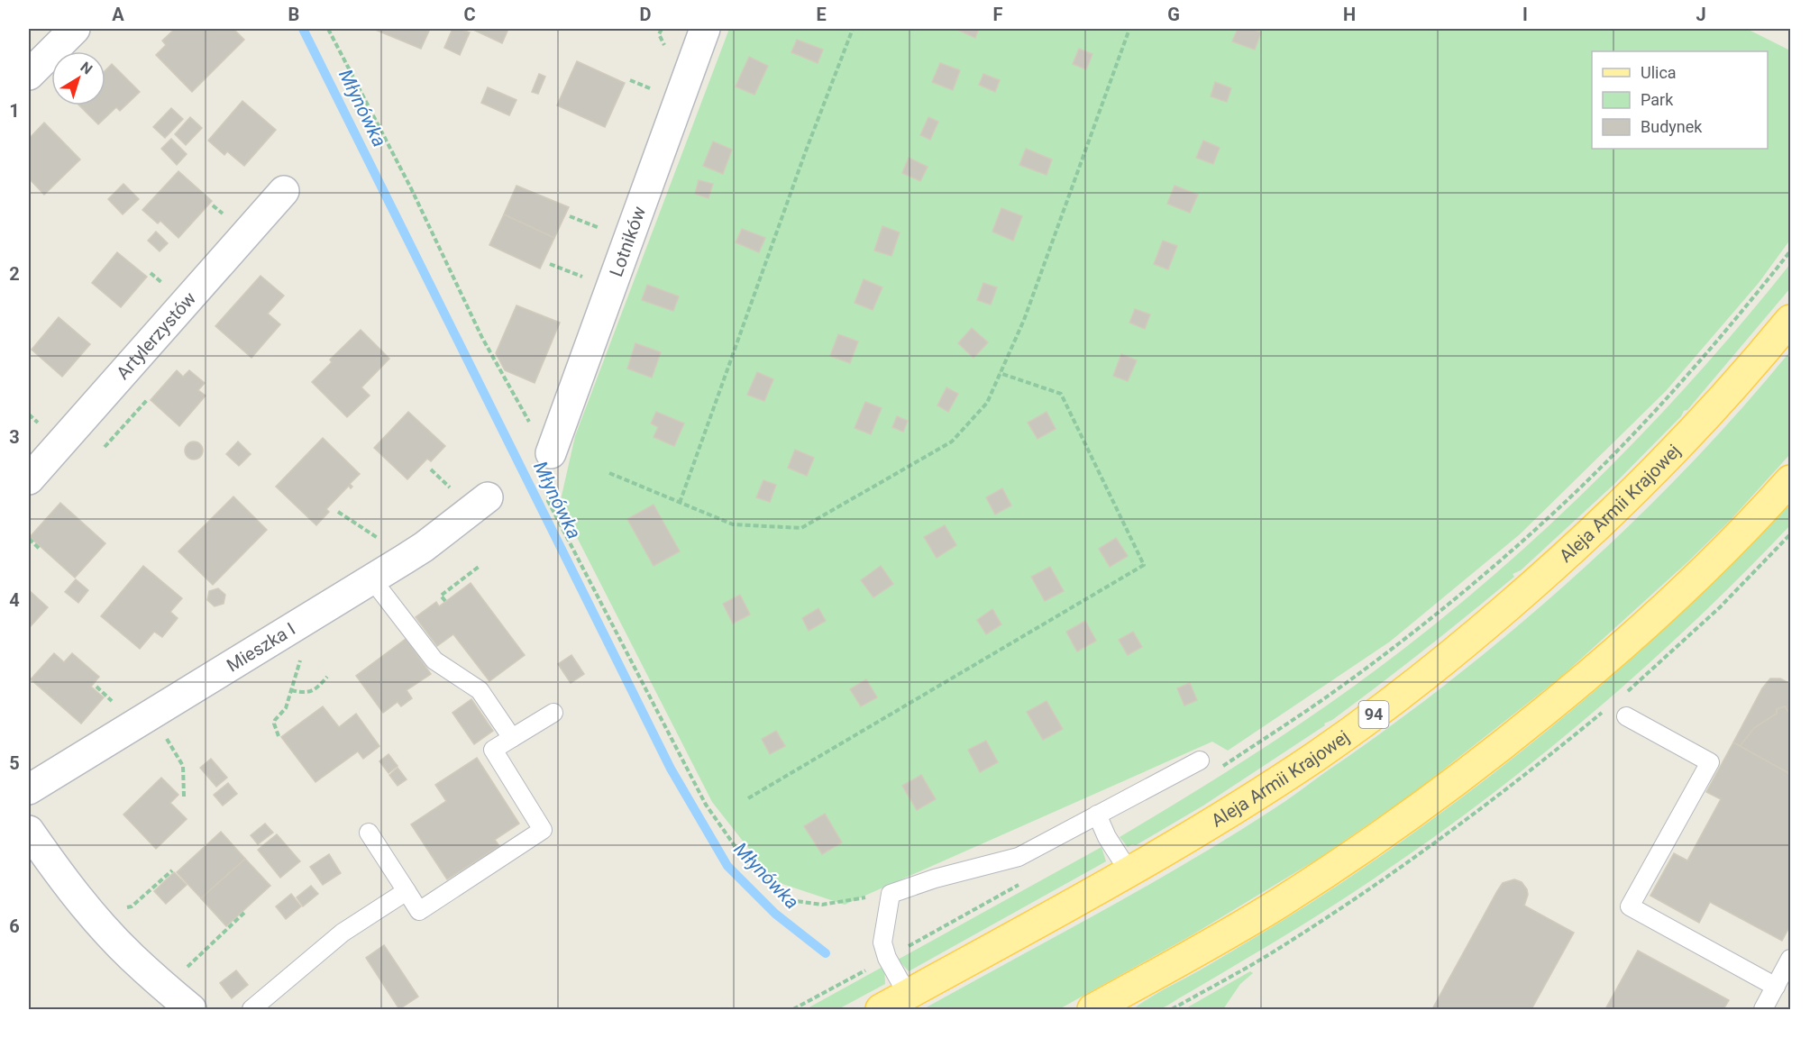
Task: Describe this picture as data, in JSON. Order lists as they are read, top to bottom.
{
  "streets": {
    "main road": ["Aleja Armii Krajowej", "94"],
    "street": ["Lotników", "Artylerzystów", "Mieszka I"]
  },
  "water": ["Młynówka"],
  "legend": ["Ulica", "Park", "Budynek"],
  "north": "top right",
  "grid": {
    "columns": [
      "A",
      "B",
      "C",
      "D",
      "E",
      "F",
      "G",
      "H",
      "I",
      "J"
    ],
    "rows": [
      "1",
      "2",
      "3",
      "4",
      "5",
      "6"
    ]
  }
}
